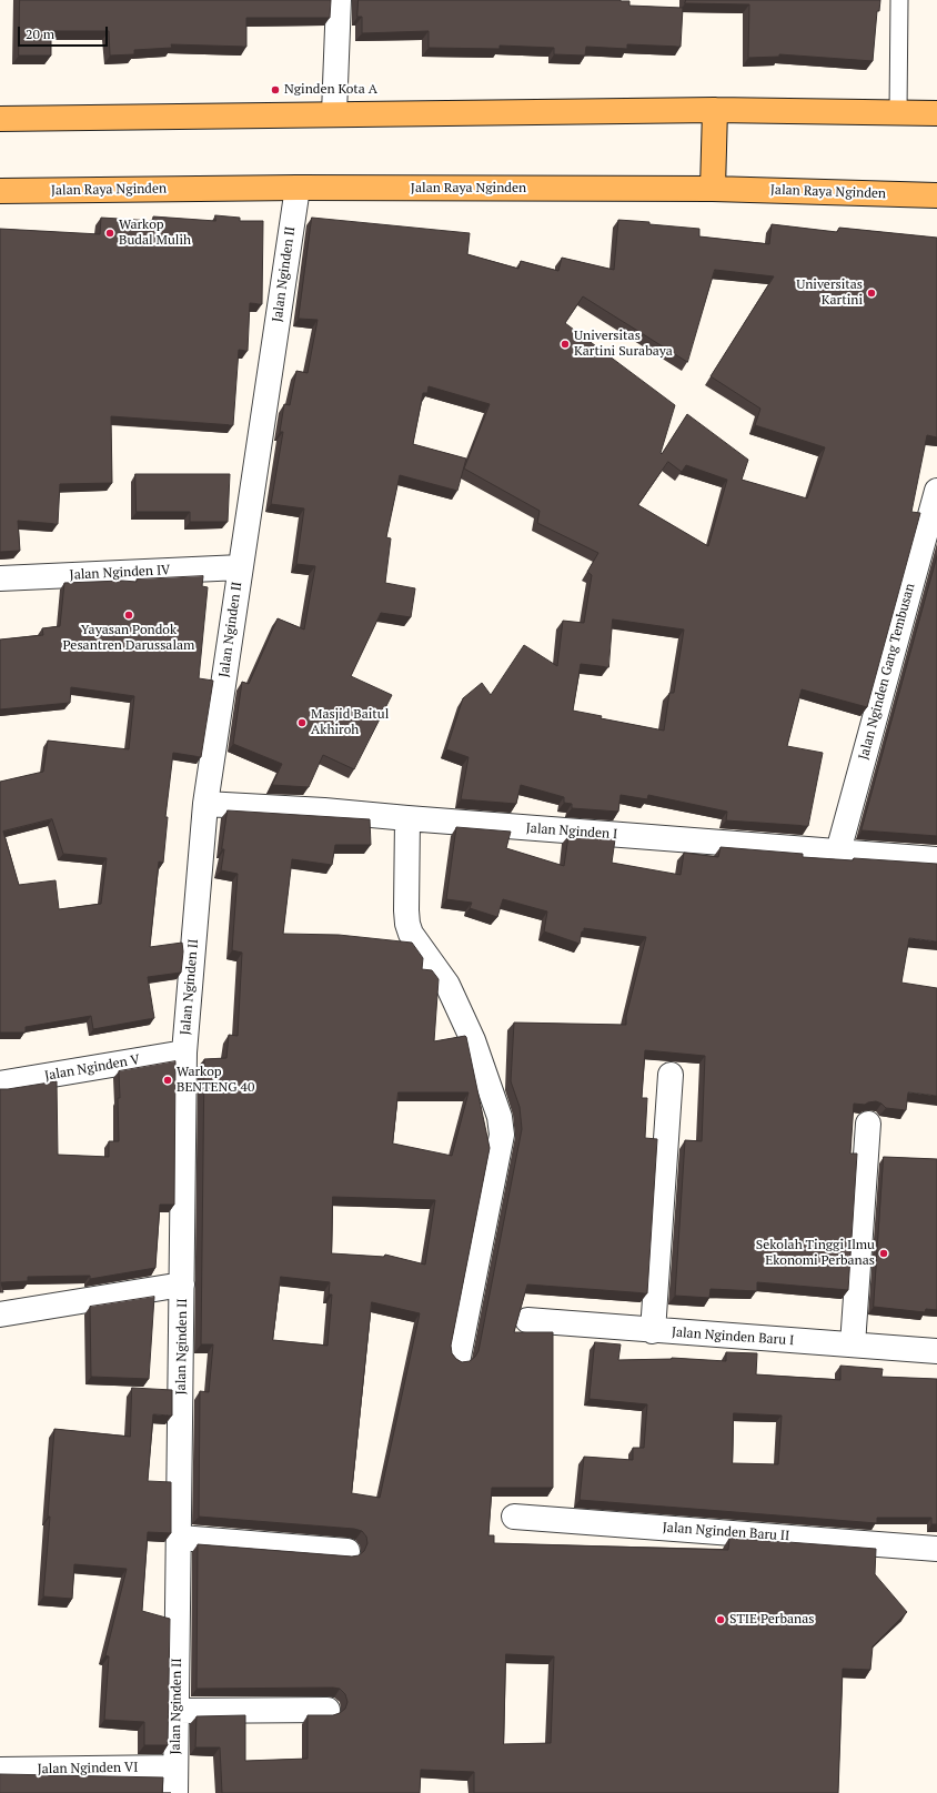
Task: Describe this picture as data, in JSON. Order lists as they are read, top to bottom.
{
  "streets": {
    "main road": ["Jalan Raya Nginden"],
    "street": [
      "Jalan Nginden II",
      "Jalan Nginden IV",
      "Jalan Nginden Gang Tembusan",
      "Jalan Nginden I",
      "Jalan Nginden V",
      "Jalan Nginden Baru I",
      "Jalan Nginden Baru II",
      "Jalan Nginden VI"
    ]
  },
  "crossings": [
    ["Jalan Raya Nginden", "Jalan Nginden II"],
    ["Jalan Nginden II", "Jalan Nginden IV"],
    ["Jalan Nginden II", "Jalan Nginden I"],
    ["Jalan Nginden II", "Jalan Nginden V"],
    ["Jalan Nginden II", "Jalan Nginden VI"],
    ["Jalan Nginden Gang Tembusan", "Jalan Nginden I"]
  ],
  "places": [
    "Nginden Kota A",
    "Warkop Budal Mulih",
    "Universitas Kartini",
    "Universitas Kartini Surabaya",
    "Yayasan Pondok Pesantren Darussalam",
    "Masjid Baitul Akhiroh",
    "Warkop BENTENG 40",
    "Sekolah Tinggi Ilmu Ekonomi Perbanas",
    "STIE Perbanas"
  ],
  "scale_bar": "20 m"
}
